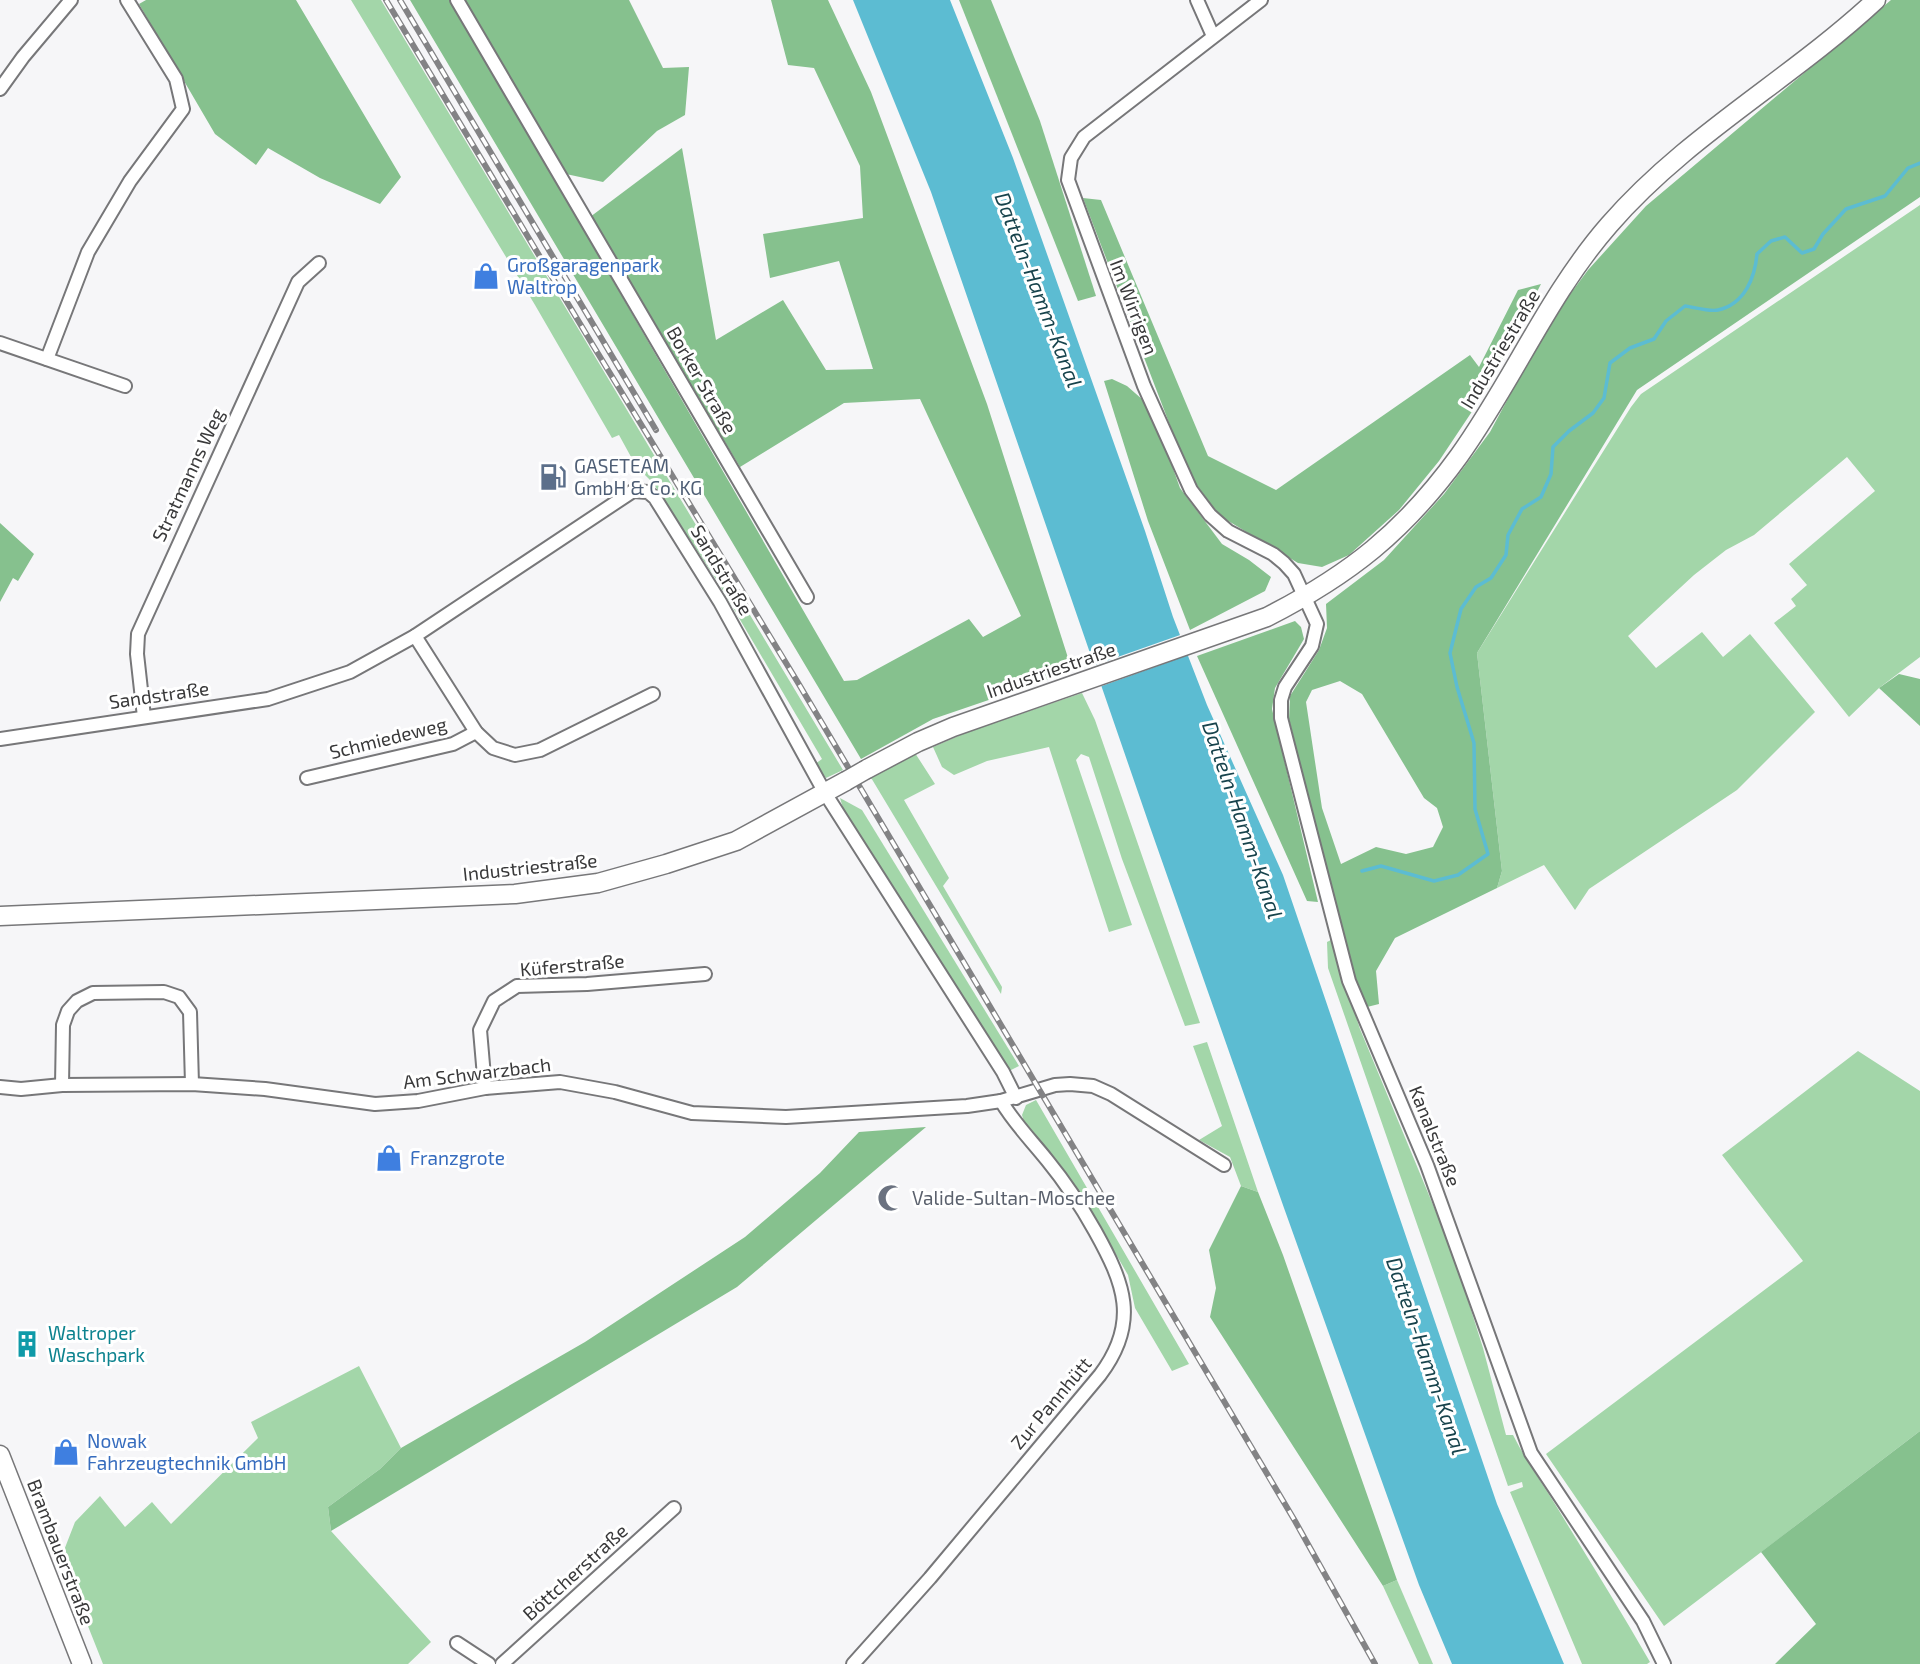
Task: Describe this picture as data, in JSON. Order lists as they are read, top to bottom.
{
  "streets": {
    "main road": ["Industriestraße", "Brambauerstraße"],
    "street": [
      "Im Wirrigen",
      "Borker Straße",
      "Stratmanns Weg",
      "Sandstraße",
      "Schmiedeweg",
      "Küferstraße",
      "Am Schwarzbach",
      "Kanalstraße",
      "Zur Pannhütt",
      "Böttcherstraße"
    ]
  },
  "crossings": [
    ["Im Wirrigen", "Industriestraße"],
    ["Im Wirrigen", "Kanalstraße"],
    ["Industriestraße", "Sandstraße"],
    ["Industriestraße", "Kanalstraße"],
    ["Stratmanns Weg", "Sandstraße"],
    ["Sandstraße", "Schmiedeweg"],
    ["Sandstraße", "Am Schwarzbach"],
    ["Küferstraße", "Am Schwarzbach"],
    ["Am Schwarzbach", "Zur Pannhütt"]
  ],
  "water": ["Datteln-Hamm-Kanal"],
  "places": {
    "shop": ["Großgaragenpark Waltrop", "Franzgrote", "Nowak Fahrzeugtechnik GmbH"],
    "fuel station": ["GASETEAM GmbH & Co. KG"],
    "mosque": ["Valide-Sultan-Moschee"],
    "building": ["Waltroper Waschpark"]
  }
}
